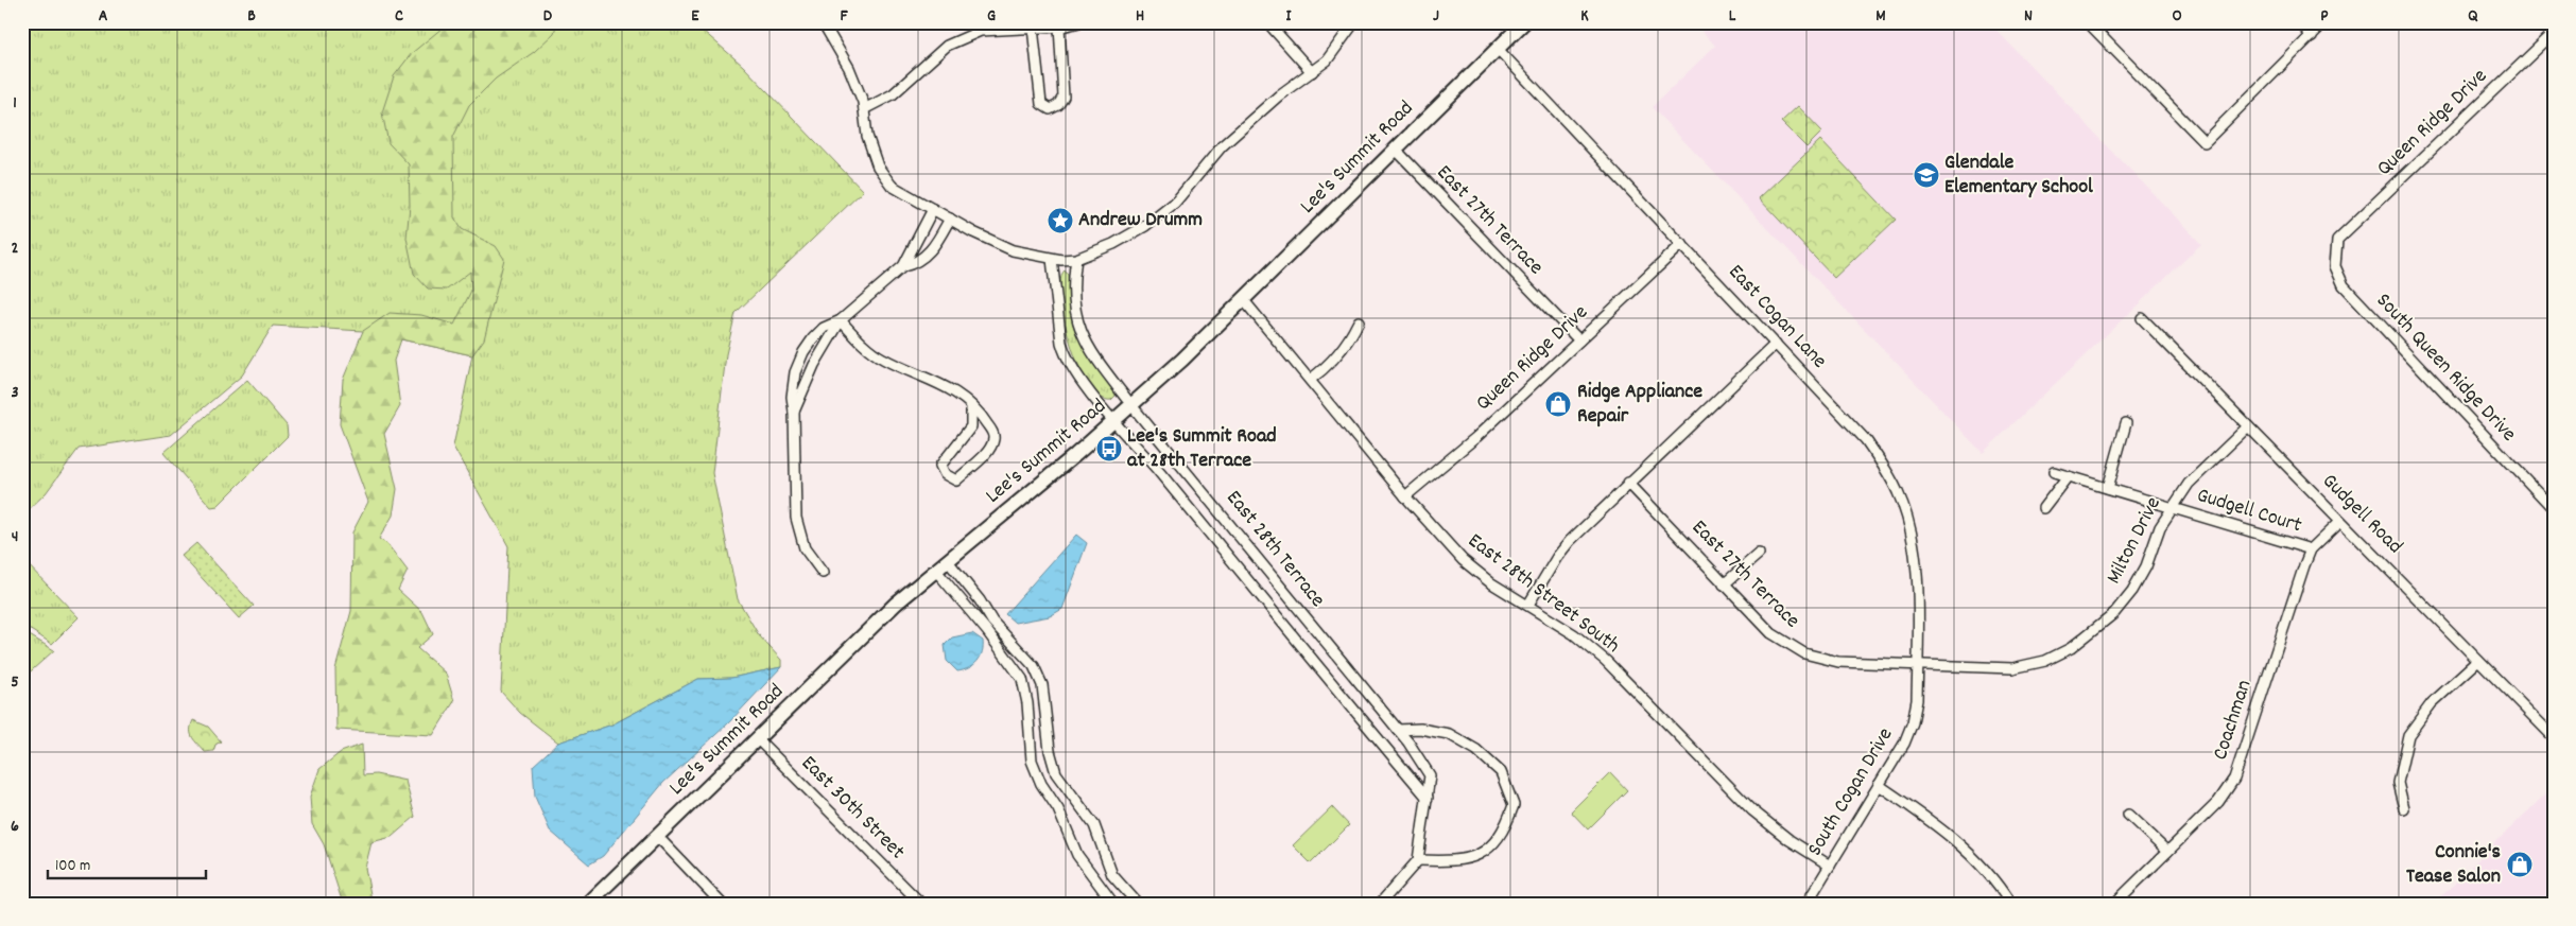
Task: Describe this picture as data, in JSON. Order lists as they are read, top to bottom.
{
  "streets": {
    "main road": ["Lee's Summit Road"],
    "street": [
      "Queen Ridge Drive",
      "East 27th Terrace",
      "East Cogan Lane",
      "South Queen Ridge Drive",
      "Gudgell Court",
      "Gudgell Road",
      "Milton Drive",
      "East 28th Terrace",
      "East 28th Street South",
      "Coachman",
      "South Cogan Drive",
      "East 30th Street"
    ]
  },
  "crossings": [
    ["Queen Ridge Drive", "East 27th Terrace"],
    ["Queen Ridge Drive", "East Cogan Lane"],
    ["Queen Ridge Drive", "South Queen Ridge Drive"],
    ["Queen Ridge Drive", "East 28th Street South"],
    ["Lee's Summit Road", "East 27th Terrace"],
    ["Lee's Summit Road", "East Cogan Lane"],
    ["Lee's Summit Road", "East 28th Terrace"],
    ["Lee's Summit Road", "East 28th Street South"],
    ["Lee's Summit Road", "East 30th Street"],
    ["East 27th Terrace", "East Cogan Lane"],
    ["East 27th Terrace", "Milton Drive"],
    ["East 27th Terrace", "South Cogan Drive"],
    ["East Cogan Lane", "Milton Drive"],
    ["East Cogan Lane", "South Cogan Drive"],
    ["Gudgell Court", "Milton Drive"],
    ["Gudgell Court", "Coachman"],
    ["Gudgell Road", "Milton Drive"],
    ["Gudgell Road", "Coachman"],
    ["Milton Drive", "South Cogan Drive"],
    ["East 28th Street South", "South Cogan Drive"]
  ],
  "places": {
    "school or university": ["Glendale Elementary School"],
    "place": ["Andrew Drumm"],
    "shop": ["Ridge Appliance Repair", "Connie's Tease Salon"],
    "bus stop": ["Lee's Summit Road at 28th Terrace"]
  },
  "scale_bar": "100 m",
  "grid": {
    "columns": [
      "A",
      "B",
      "C",
      "D",
      "E",
      "F",
      "G",
      "H",
      "I",
      "J",
      "K",
      "L",
      "M",
      "N",
      "O",
      "P",
      "Q"
    ],
    "rows": [
      "1",
      "2",
      "3",
      "4",
      "5",
      "6"
    ]
  }
}
